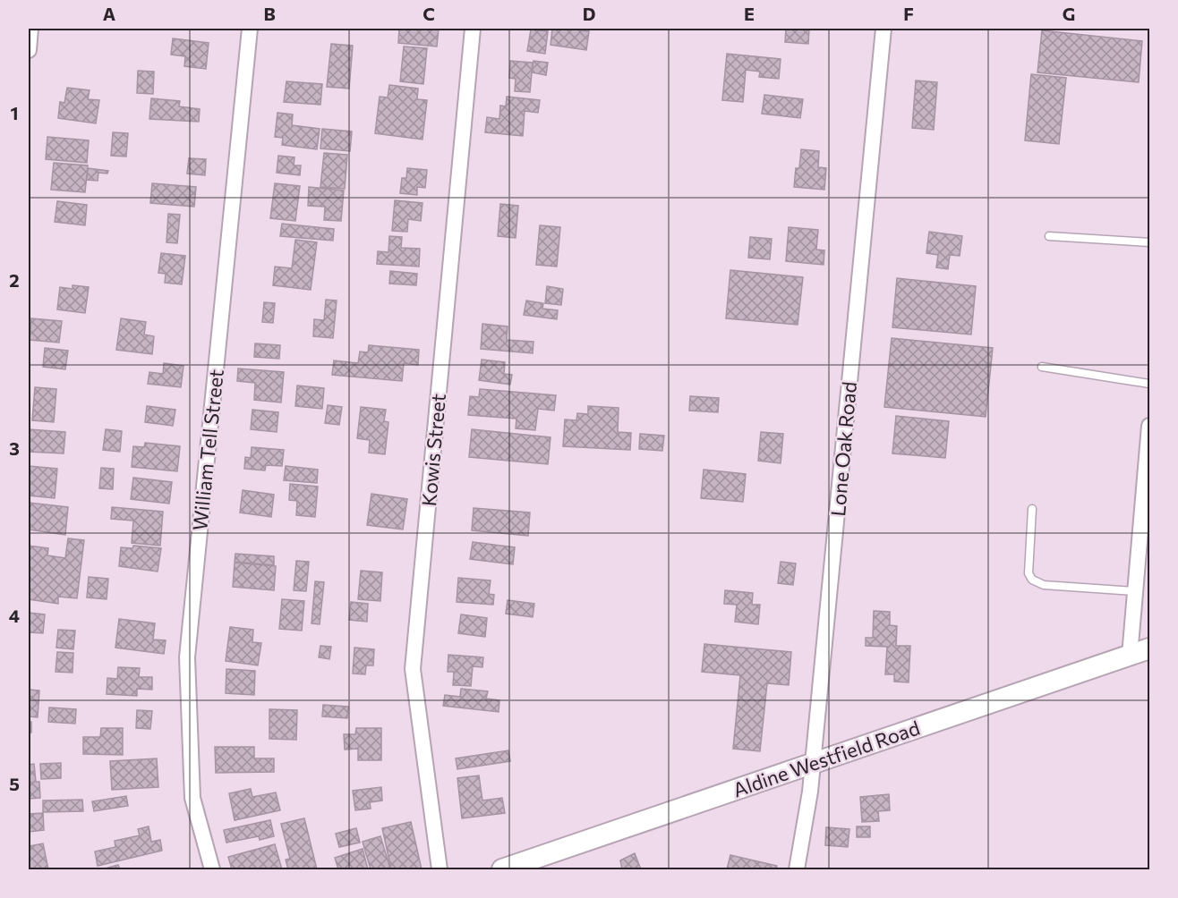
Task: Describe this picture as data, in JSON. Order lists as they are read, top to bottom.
{
  "streets": {
    "main road": ["Aldine Westfield Road"],
    "street": ["Lone Oak Road", "William Tell Street", "Kowis Street"]
  },
  "crossings": [
    ["Lone Oak Road", "Aldine Westfield Road"]
  ],
  "grid": {
    "columns": [
      "A",
      "B",
      "C",
      "D",
      "E",
      "F",
      "G"
    ],
    "rows": [
      "1",
      "2",
      "3",
      "4",
      "5"
    ]
  }
}
